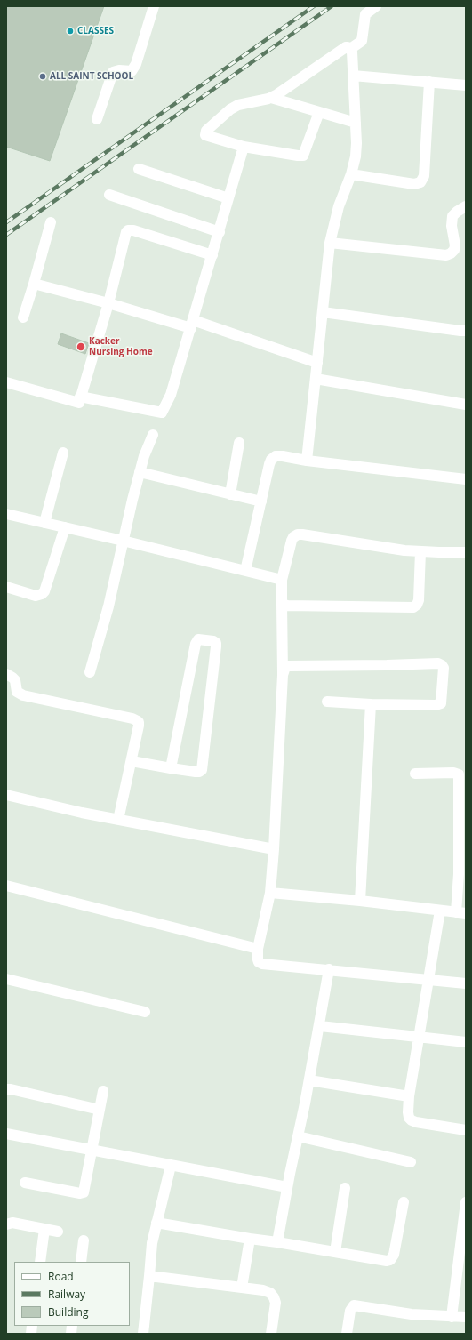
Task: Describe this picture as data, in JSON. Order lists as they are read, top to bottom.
{
  "places": ["CLASSES", "ALL SAINT SCHOOL", "Kacker Nursing Home"],
  "legend": ["Road", "Railway", "Building"]
}
